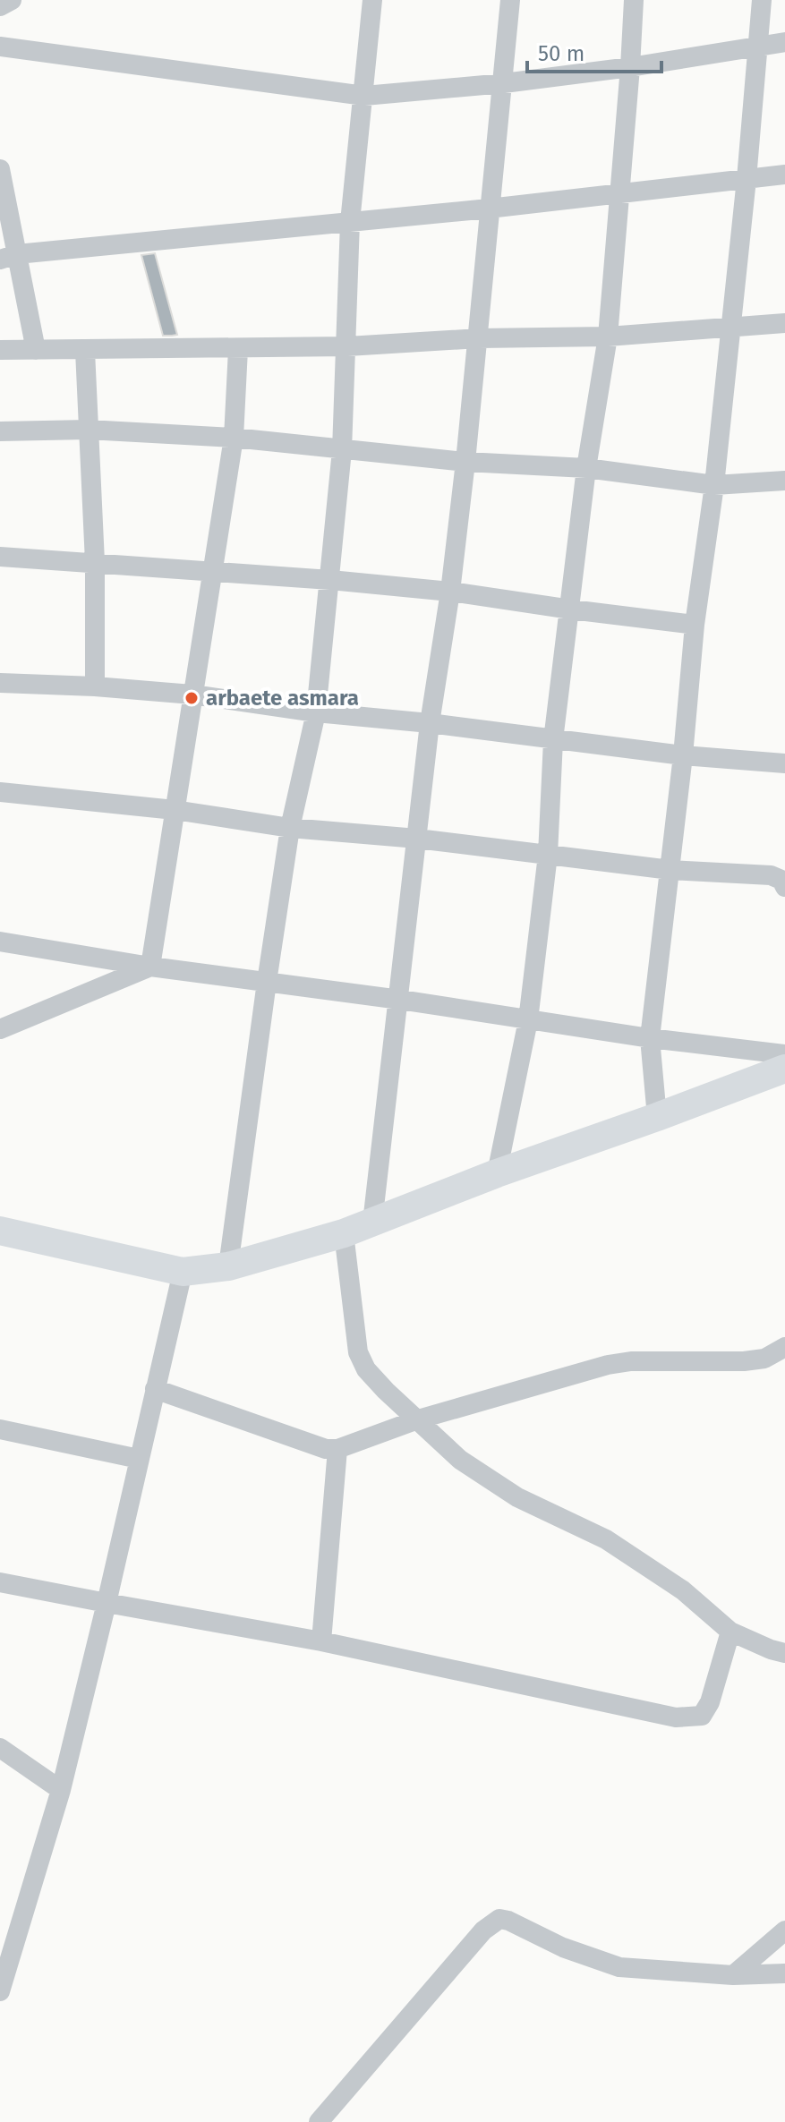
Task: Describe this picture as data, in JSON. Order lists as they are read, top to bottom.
{
  "places": ["arbaete asmara"],
  "scale_bar": "50 m"
}
